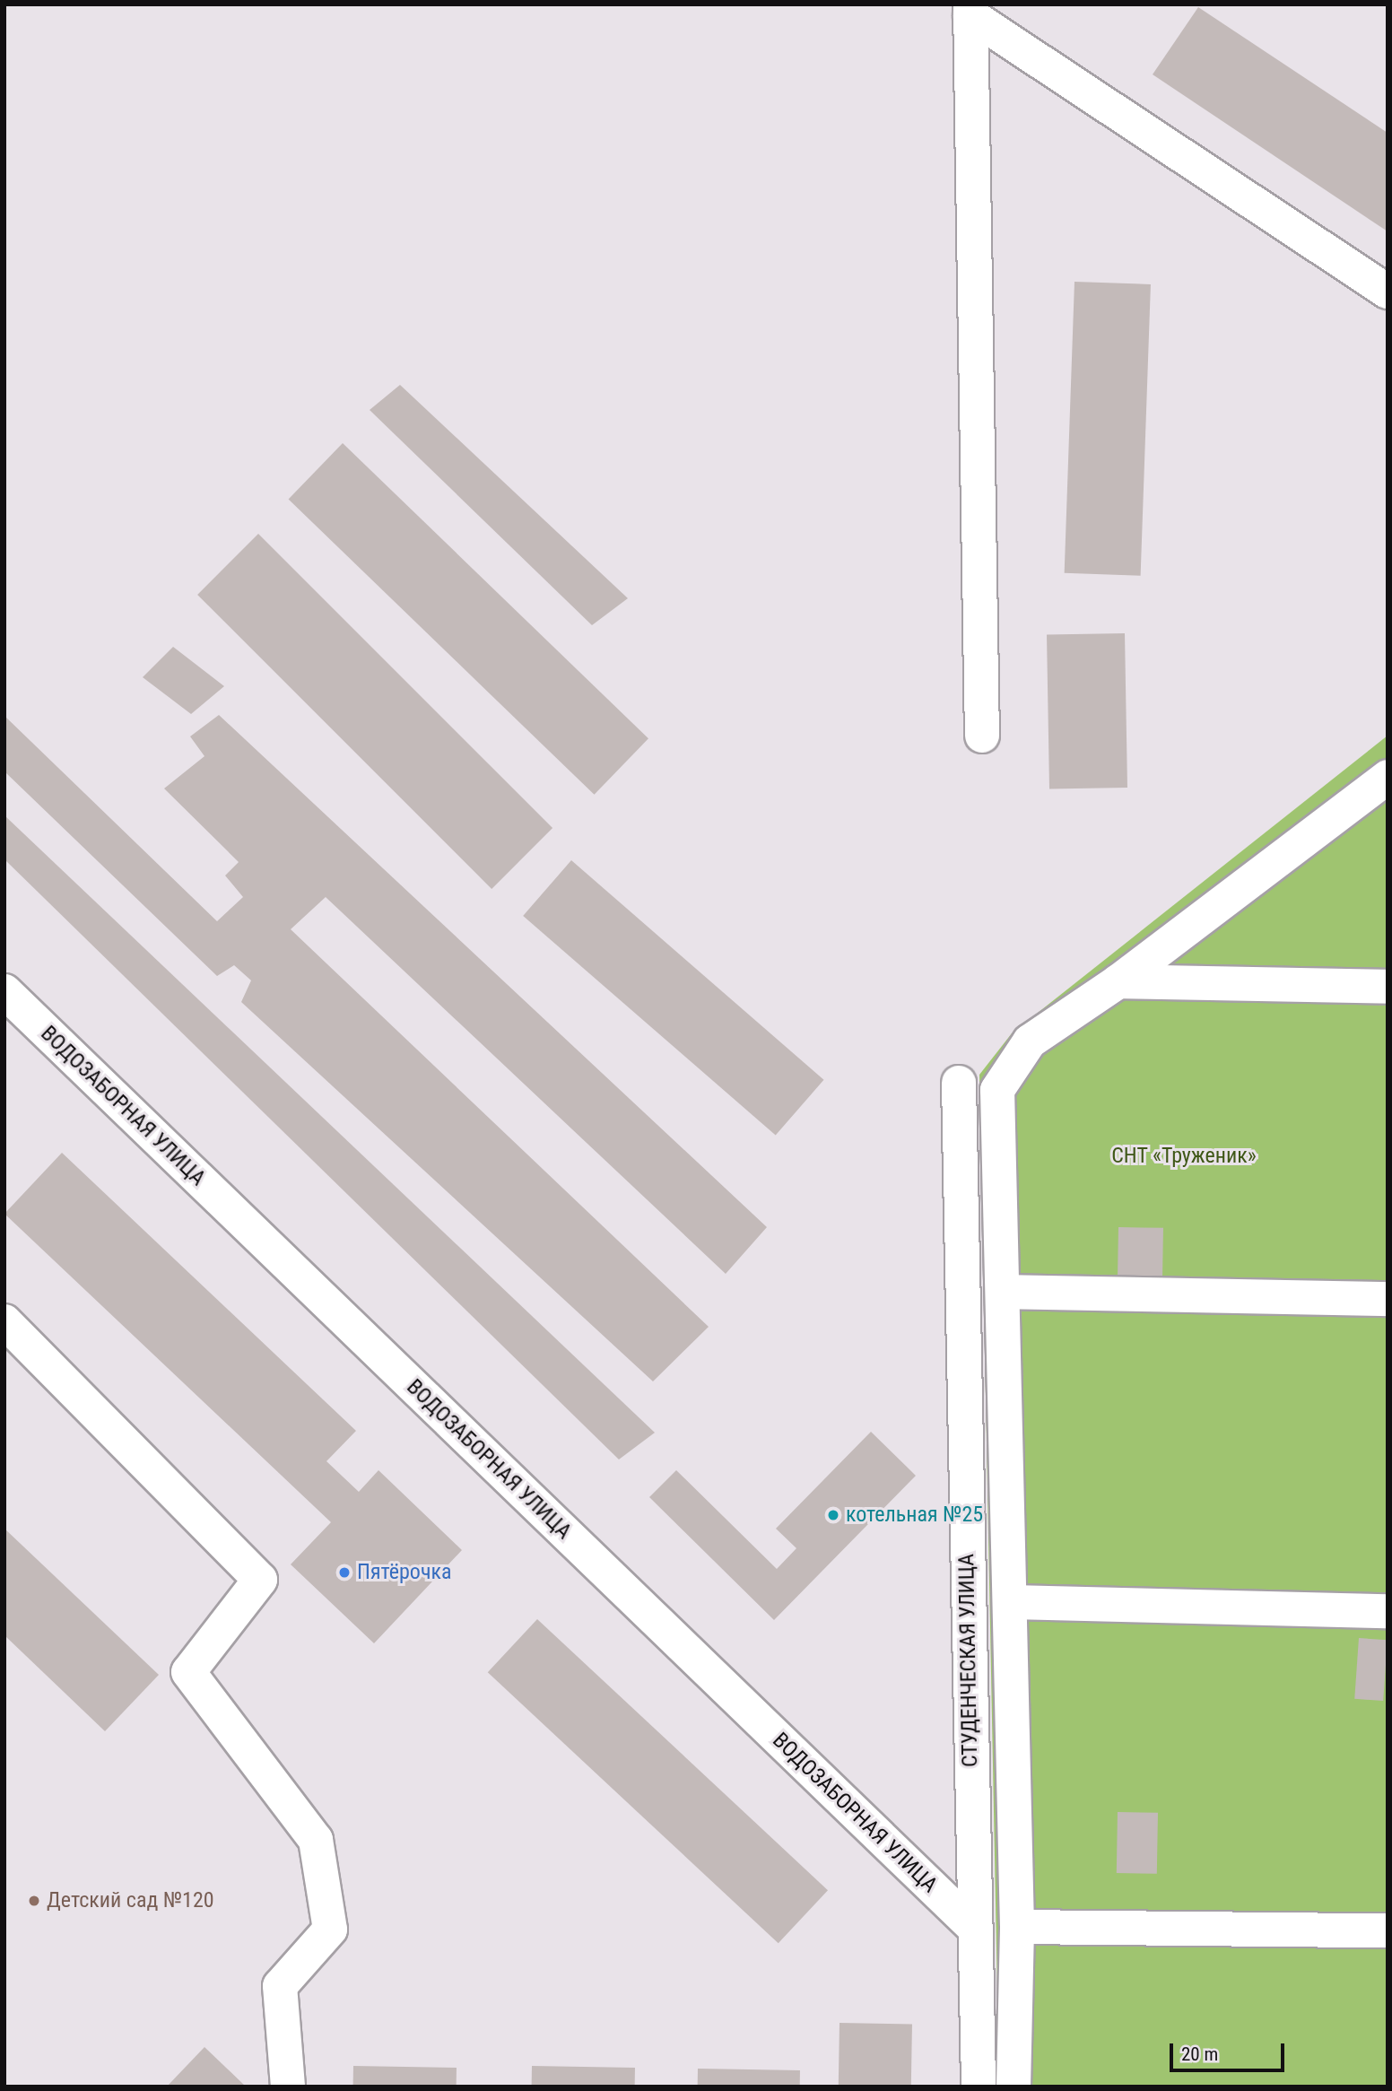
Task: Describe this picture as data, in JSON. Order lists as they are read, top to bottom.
{
  "streets": {
    "street": ["ВОДОЗАБОРНАЯ УЛИЦА", "СТУДЕНЧЕСКАЯ УЛИЦА"]
  },
  "crossings": [
    ["ВОДОЗАБОРНАЯ УЛИЦА", "СТУДЕНЧЕСКАЯ УЛИЦА"]
  ],
  "parks": ["СНТ «Труженик»"],
  "places": ["котельная №25", "Пятёрочка", "Детский сад №120"],
  "scale_bar": "20 m"
}
